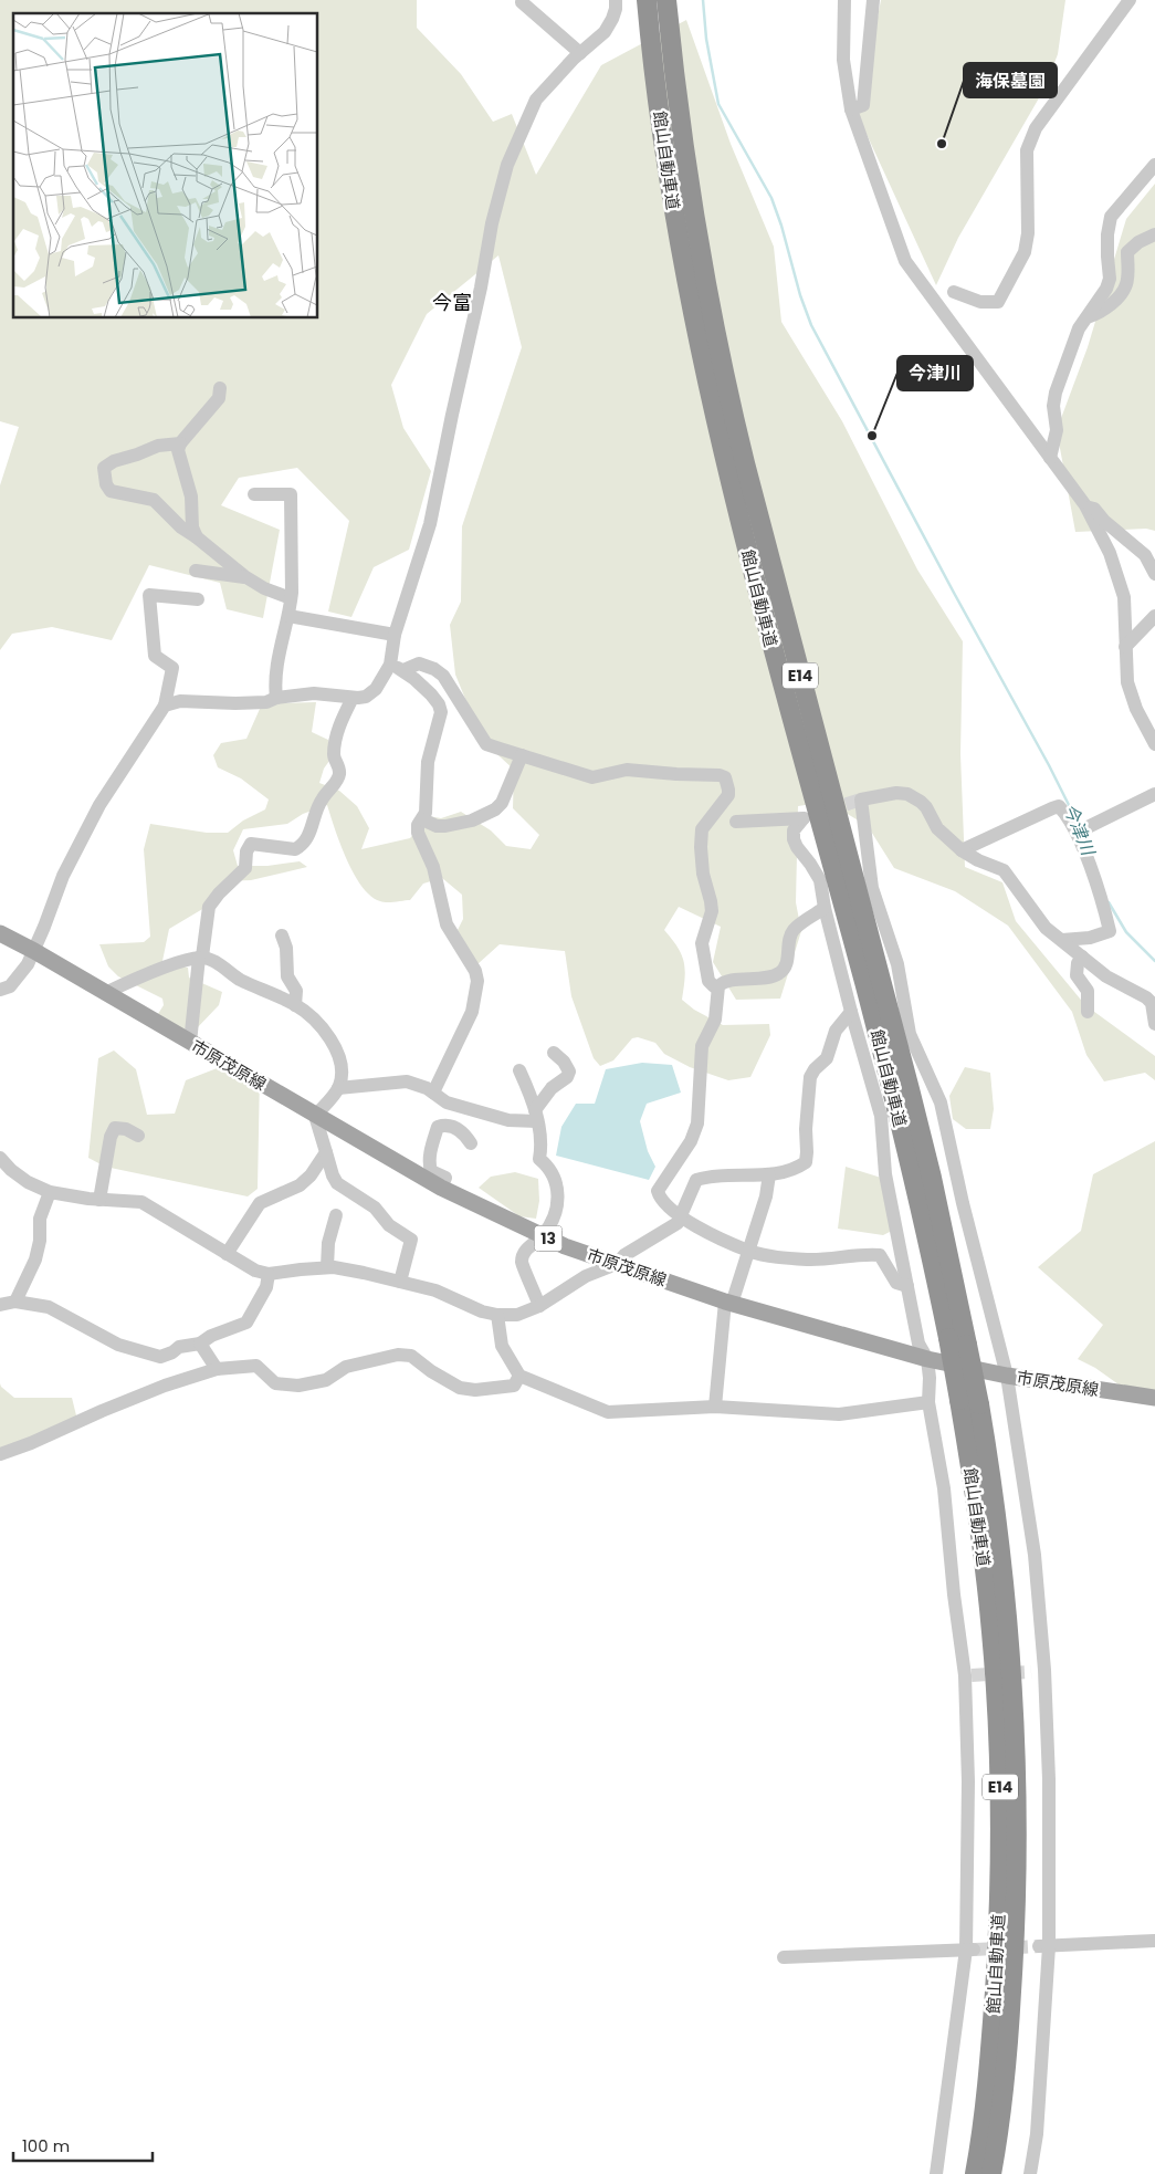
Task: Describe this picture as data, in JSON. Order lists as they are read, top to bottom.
{
  "streets": {
    "highway": ["館山自動車道", "E14"],
    "main road": ["市原茂原線", "13"]
  },
  "districts": ["今富"],
  "water": ["今津川"],
  "places": ["海保墓園", "今津川"],
  "scale_bar": "100 m"
}
